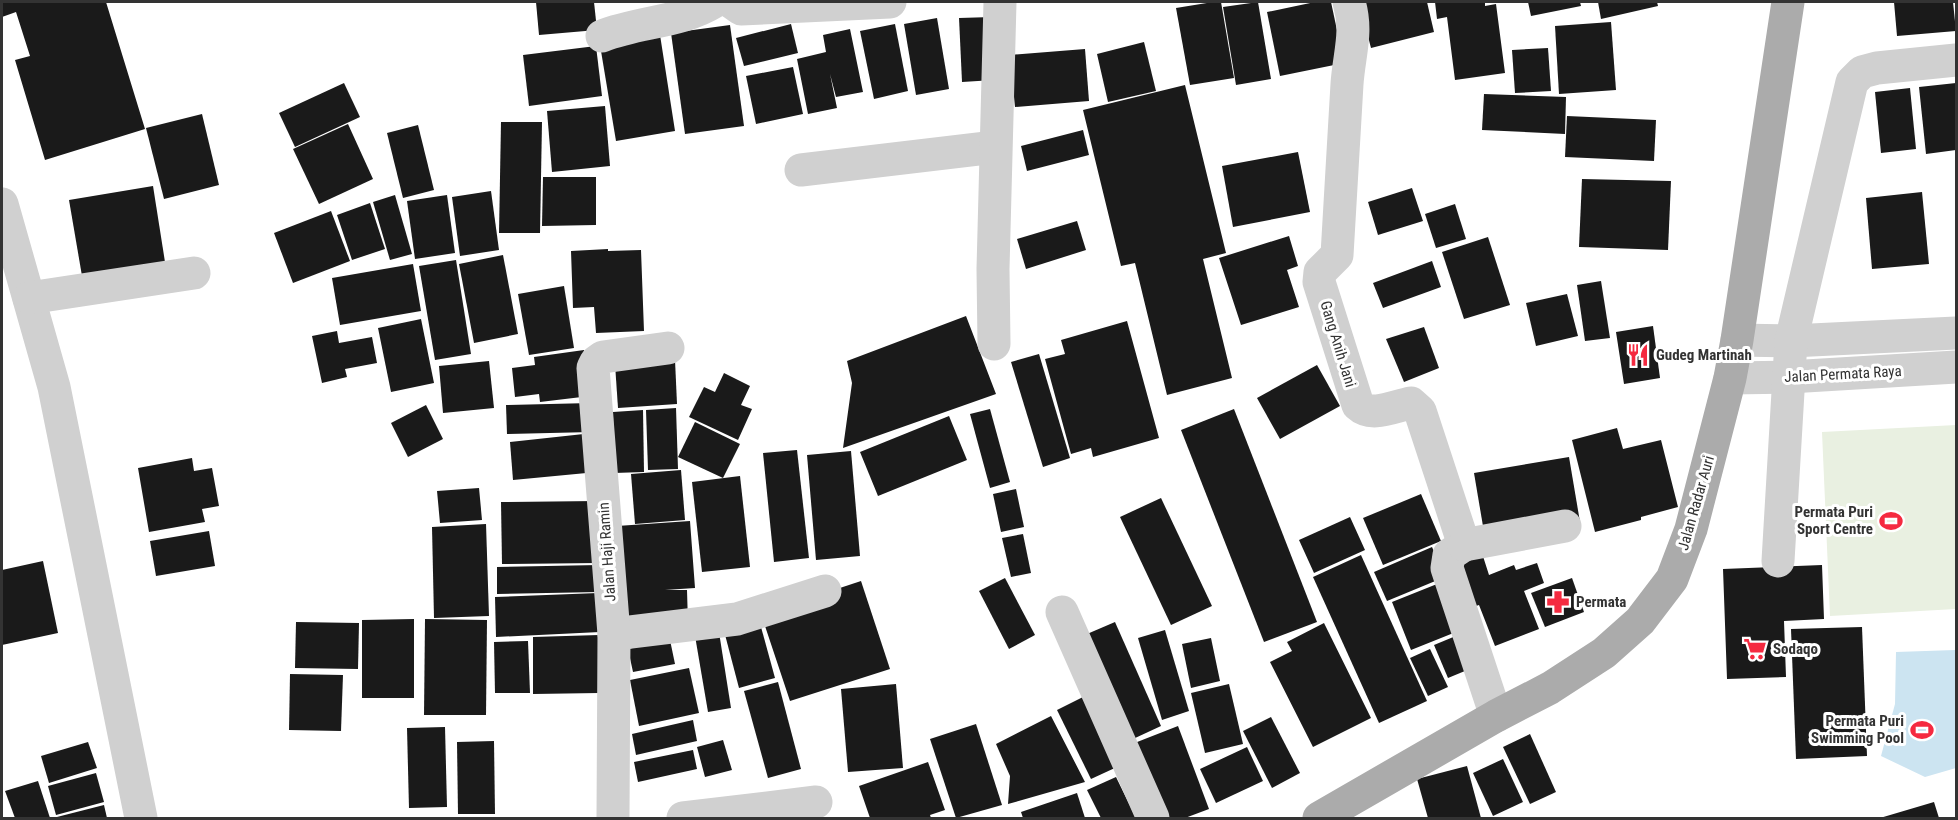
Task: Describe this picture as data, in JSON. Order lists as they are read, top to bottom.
{
  "streets": {
    "main road": ["Jalan Radar Auri"],
    "street": ["Gang Anih Jani", "Jalan Permata Raya", "Jalan Haji Ramin"]
  },
  "crossings": [
    ["Jalan Permata Raya", "Jalan Radar Auri"]
  ],
  "places": {
    "restaurant": ["Gudeg Martinah"],
    "sports": ["Permata Puri Sport Centre", "Permata Puri Swimming Pool"],
    "pharmacy": ["Permata"],
    "supermarket": ["Sodaqo"]
  }
}
